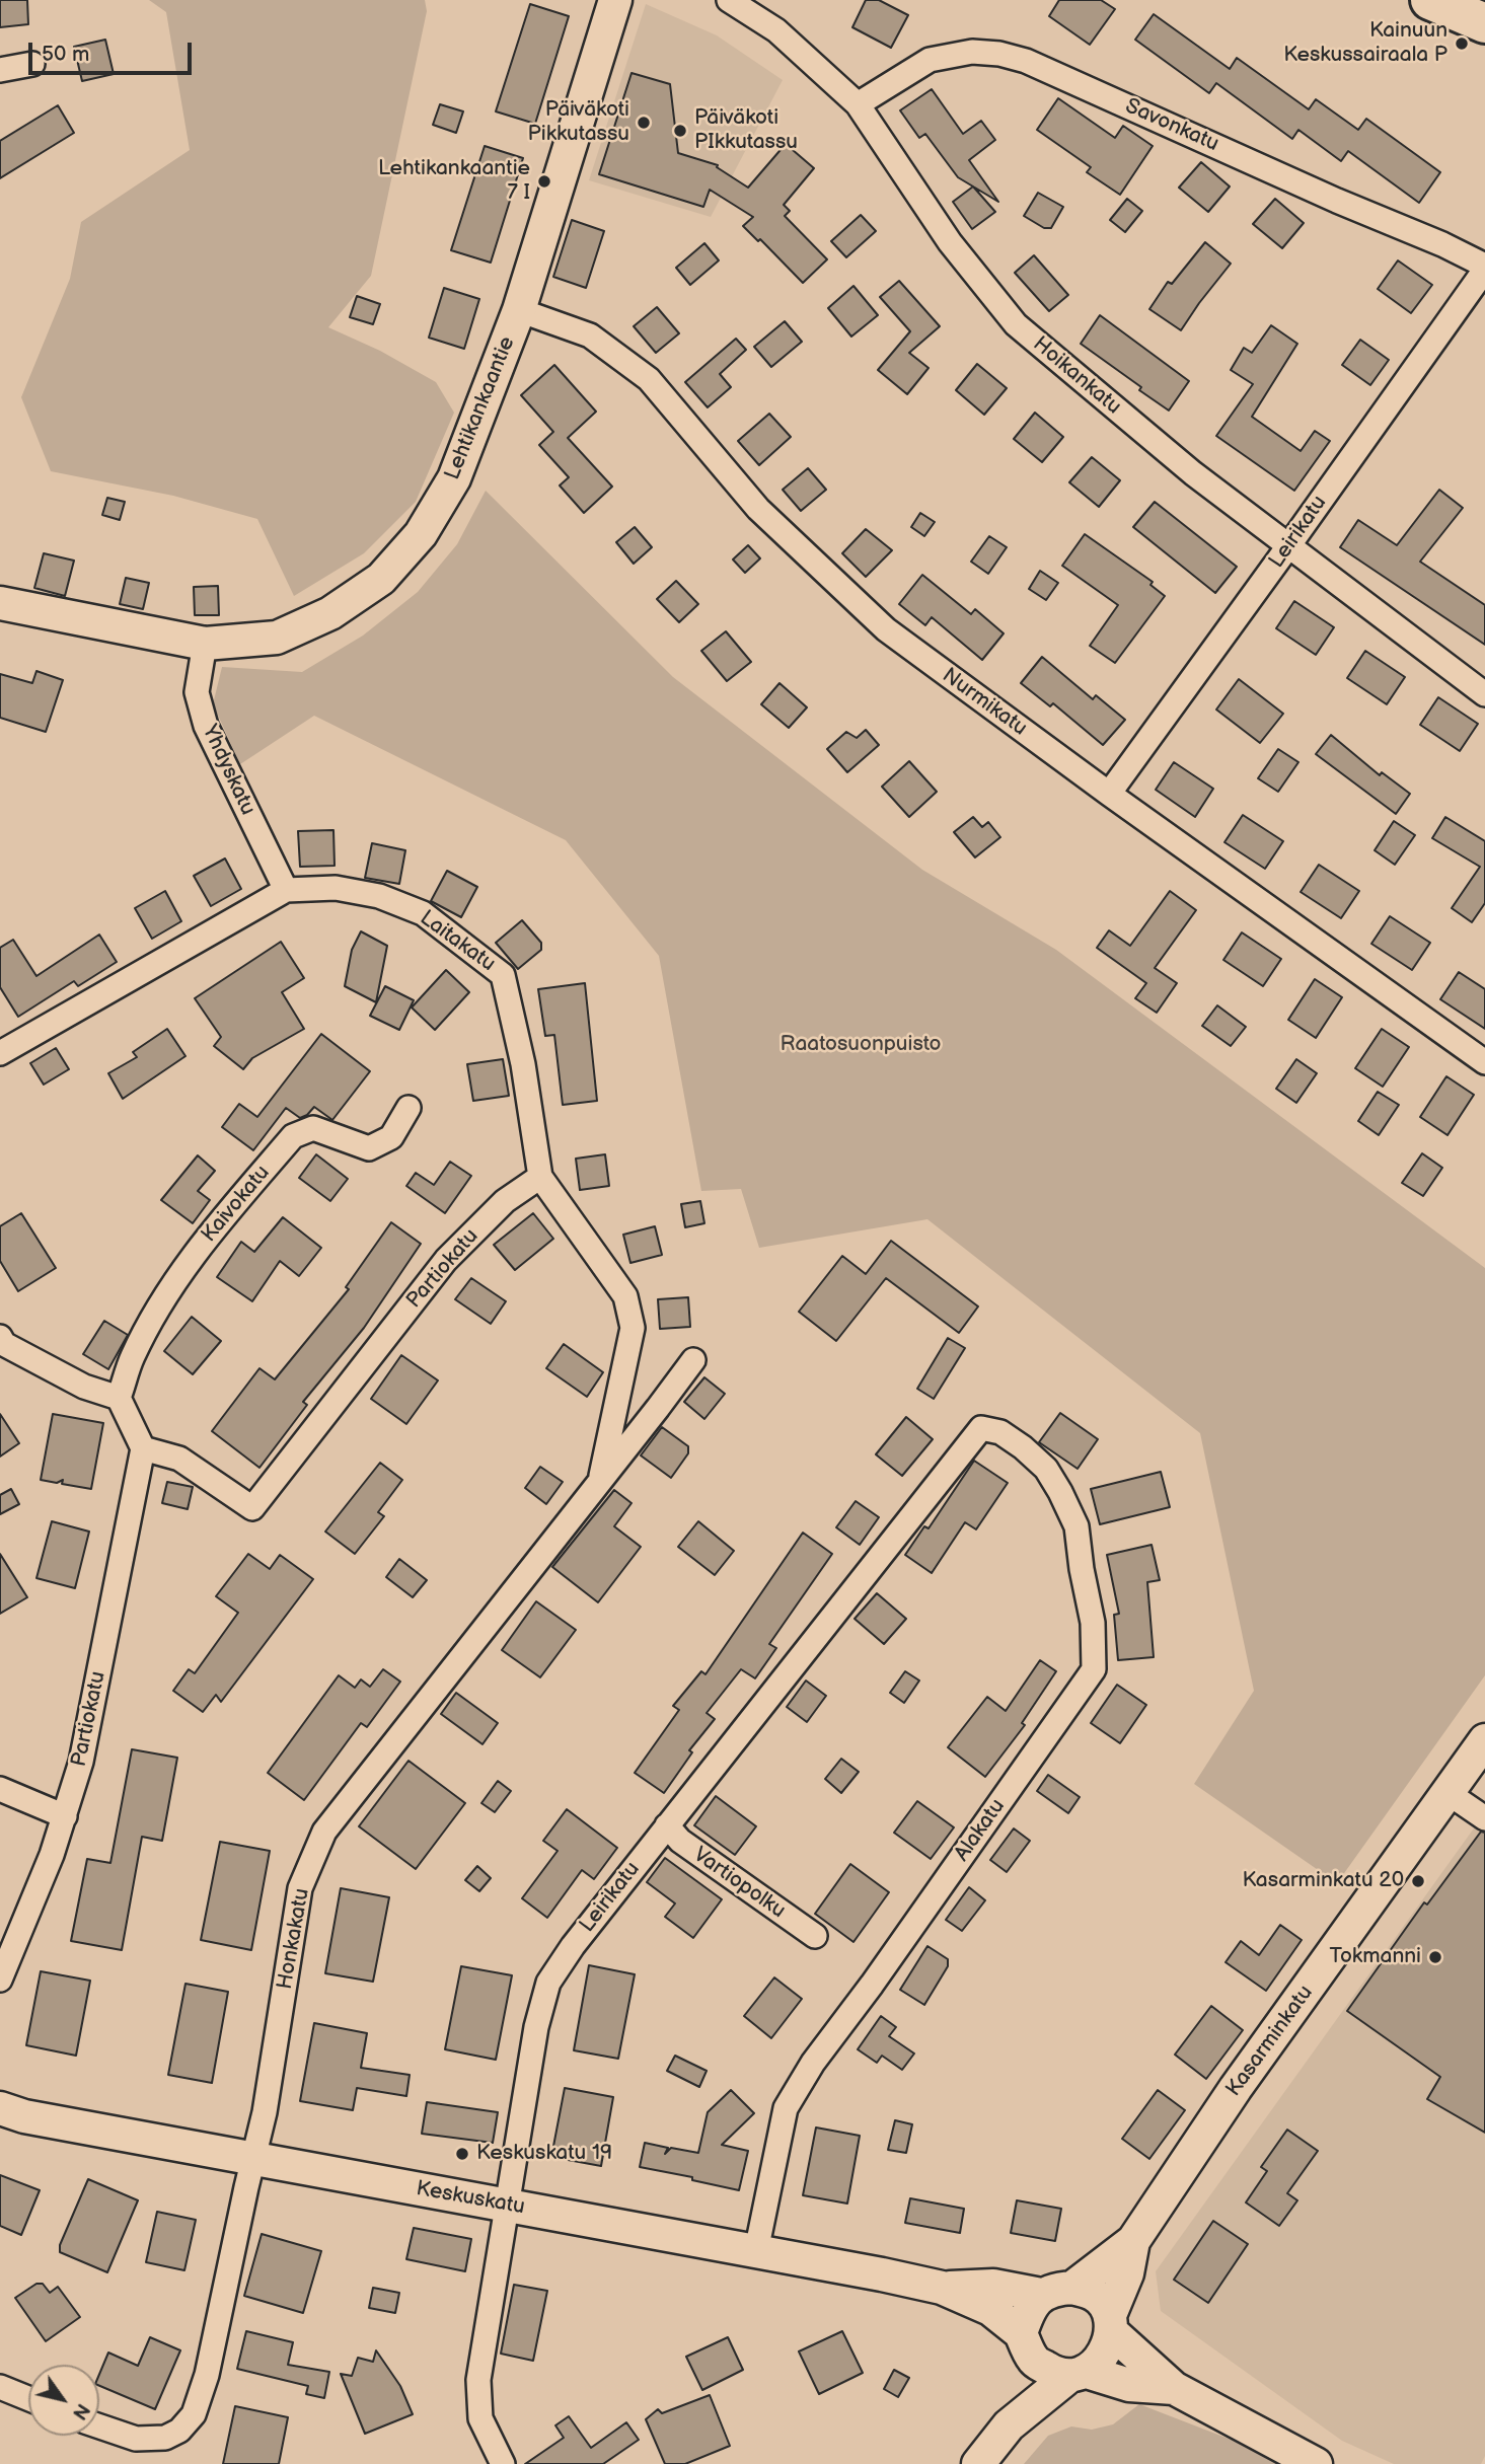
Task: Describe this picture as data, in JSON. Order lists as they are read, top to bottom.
{
  "streets": {
    "street": [
      "Savonkatu",
      "Hoikankatu",
      "Lehtikankaantie",
      "Leirikatu",
      "Nurmikatu",
      "Yhdyskatu",
      "Laitakatu",
      "Kaivokatu",
      "Partiokatu",
      "Alakatu",
      "Vartiopolku",
      "Honkakatu",
      "Kasarminkatu",
      "Keskuskatu"
    ]
  },
  "crossings": [
    ["Savonkatu", "Hoikankatu"],
    ["Savonkatu", "Leirikatu"],
    ["Hoikankatu", "Leirikatu"],
    ["Lehtikankaantie", "Nurmikatu"],
    ["Lehtikankaantie", "Yhdyskatu"],
    ["Leirikatu", "Nurmikatu"],
    ["Leirikatu", "Alakatu"],
    ["Leirikatu", "Vartiopolku"],
    ["Leirikatu", "Keskuskatu"],
    ["Yhdyskatu", "Laitakatu"],
    ["Laitakatu", "Partiokatu"],
    ["Laitakatu", "Honkakatu"],
    ["Alakatu", "Keskuskatu"],
    ["Honkakatu", "Keskuskatu"],
    ["Kasarminkatu", "Keskuskatu"]
  ],
  "parks": ["Raatosuonpuisto"],
  "places": [
    "Kainuun Keskussairaala P",
    "Päiväkoti Pikkutassu",
    "Päiväkoti PIkkutassu",
    "Lehtikankaantie 7 I",
    "Kasarminkatu 20",
    "Tokmanni",
    "Keskuskatu 19"
  ],
  "scale_bar": "50 m",
  "north": "bottom right"
}
